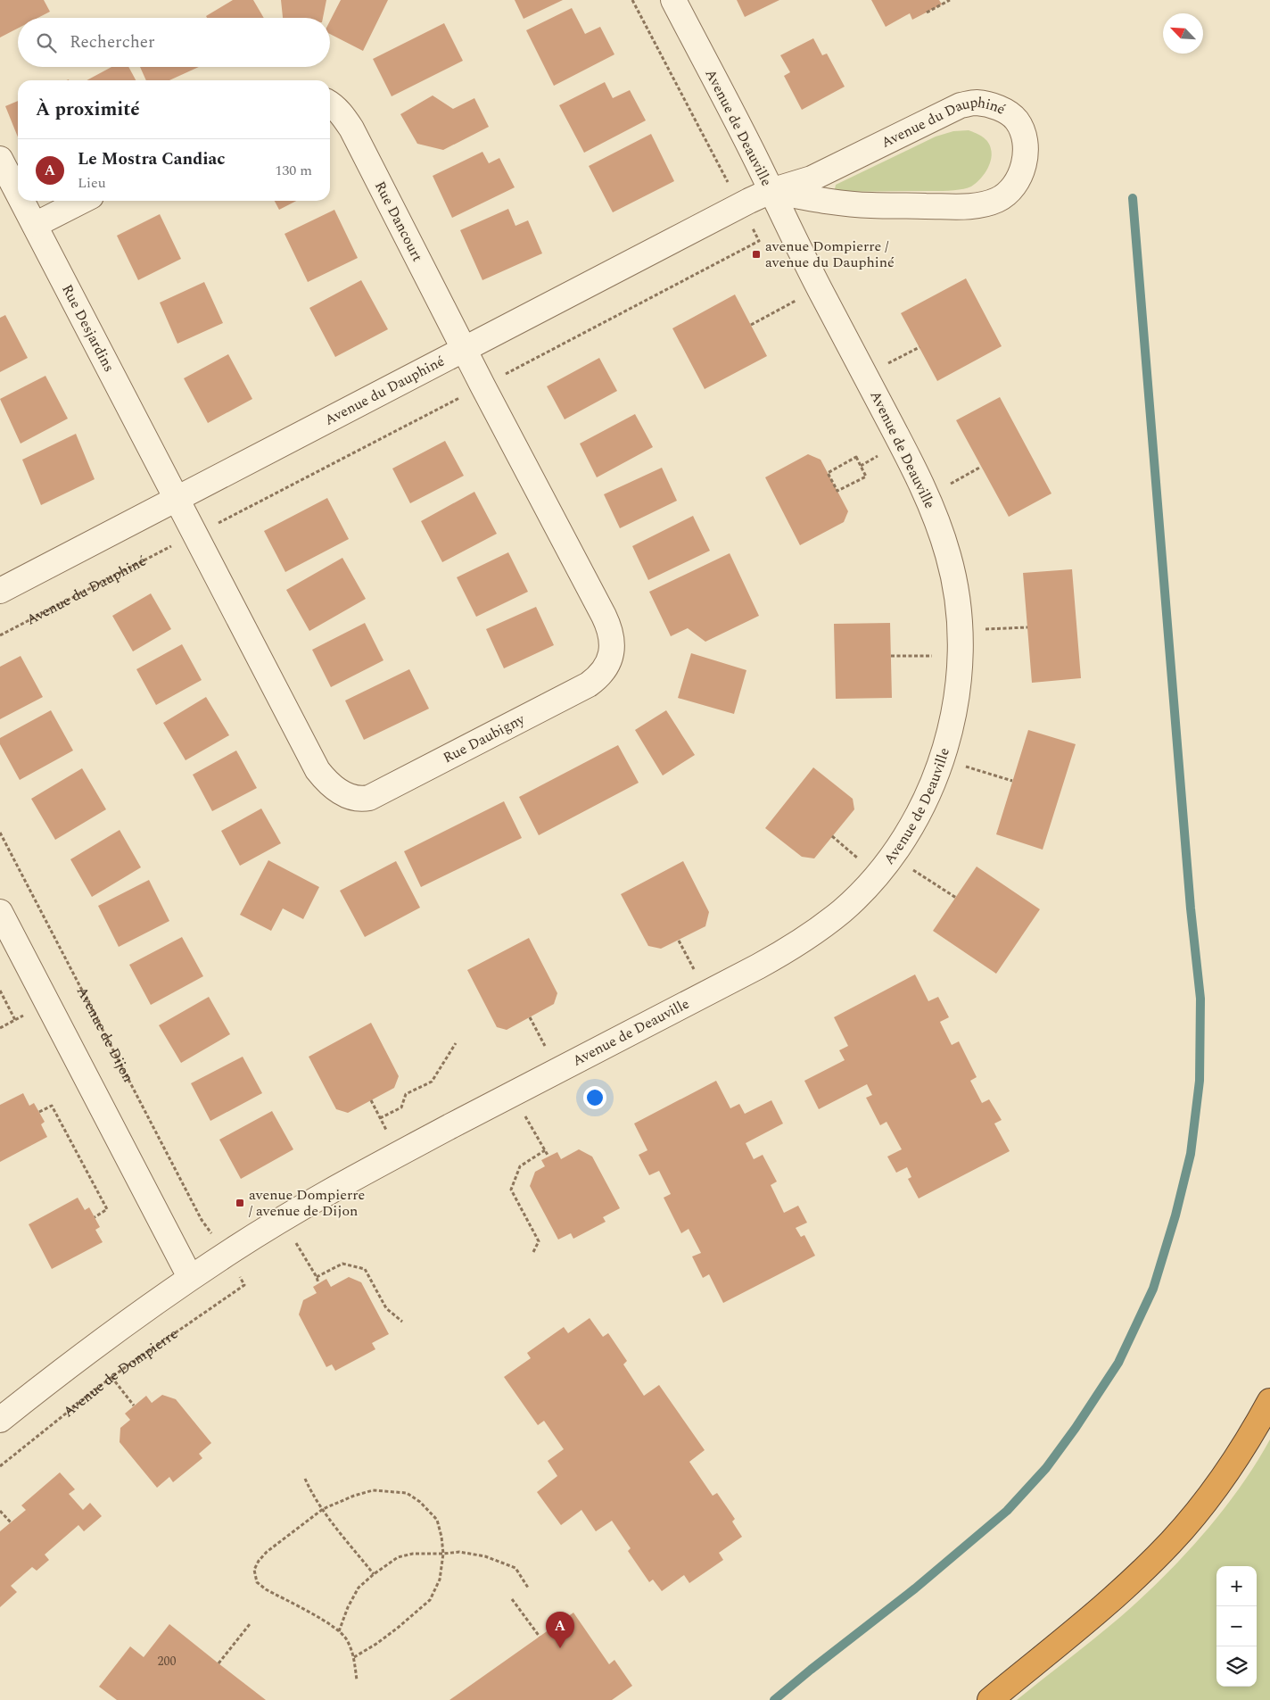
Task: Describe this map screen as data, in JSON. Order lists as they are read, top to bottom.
{
  "streets": {
    "street": [
      "Avenue de Deauville",
      "Avenue du Dauphiné",
      "Rue Dancourt",
      "Rue Desjardins",
      "Rue Daubigny"
    ],
    "path": ["Avenue de Dijon", "Avenue de Dompierre"]
  },
  "crossings": [
    ["Avenue de Deauville", "Avenue du Dauphiné"],
    ["Avenue du Dauphiné", "Rue Dancourt"],
    ["Avenue du Dauphiné", "Rue Desjardins"],
    ["Avenue du Dauphiné", "Rue Daubigny"],
    ["Rue Dancourt", "Rue Daubigny"],
    ["Rue Desjardins", "Rue Daubigny"]
  ],
  "places": {
    "transit": ["avenue Dompierre / avenue du Dauphiné", "avenue Dompierre / avenue de Dijon"]
  },
  "house_numbers": ["200"],
  "north": "top left",
  "page": {
    "search": "Rechercher",
    "heading": "À proximité",
    "list": [
      {
        "mark": "A",
        "name": "Le Mostra Candiac",
        "note": "Lieu",
        "value": "130 m"
      }
    ],
    "map_buttons": ["+", "−"],
    "pins": "A"
  }
}
